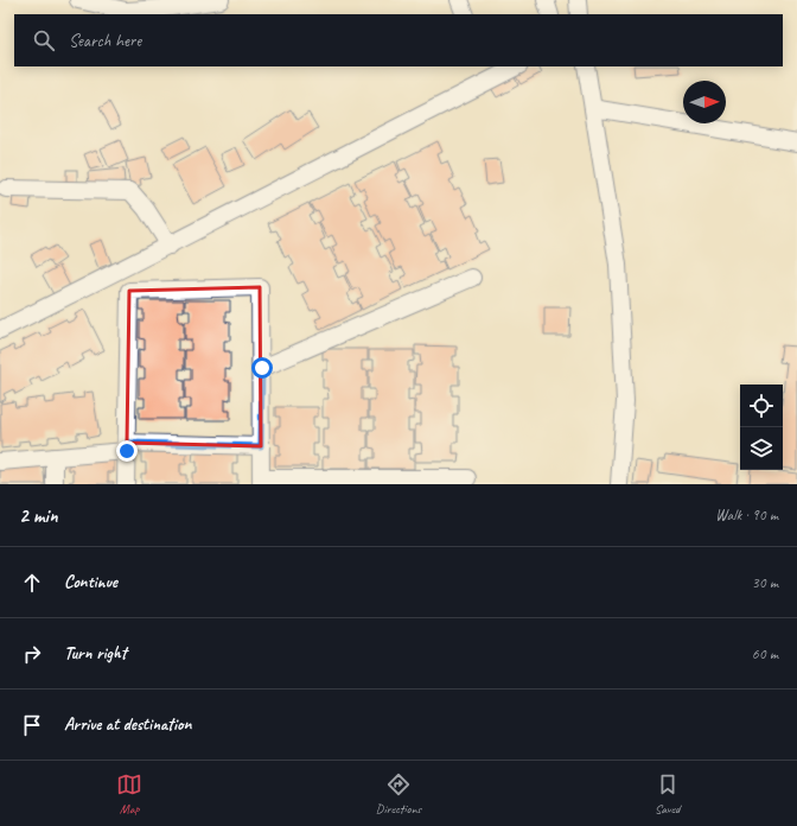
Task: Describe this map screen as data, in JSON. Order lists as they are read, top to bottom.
{
  "north": "right",
  "page": {
    "search": "Search here",
    "heading": ["2 min", "Walk · 90 m"],
    "list": [
      ["Continue", "30 m"],
      ["Turn right", "60 m"],
      "Arrive at destination"
    ],
    "nav": ["Map", "Directions", "Saved"]
  }
}
